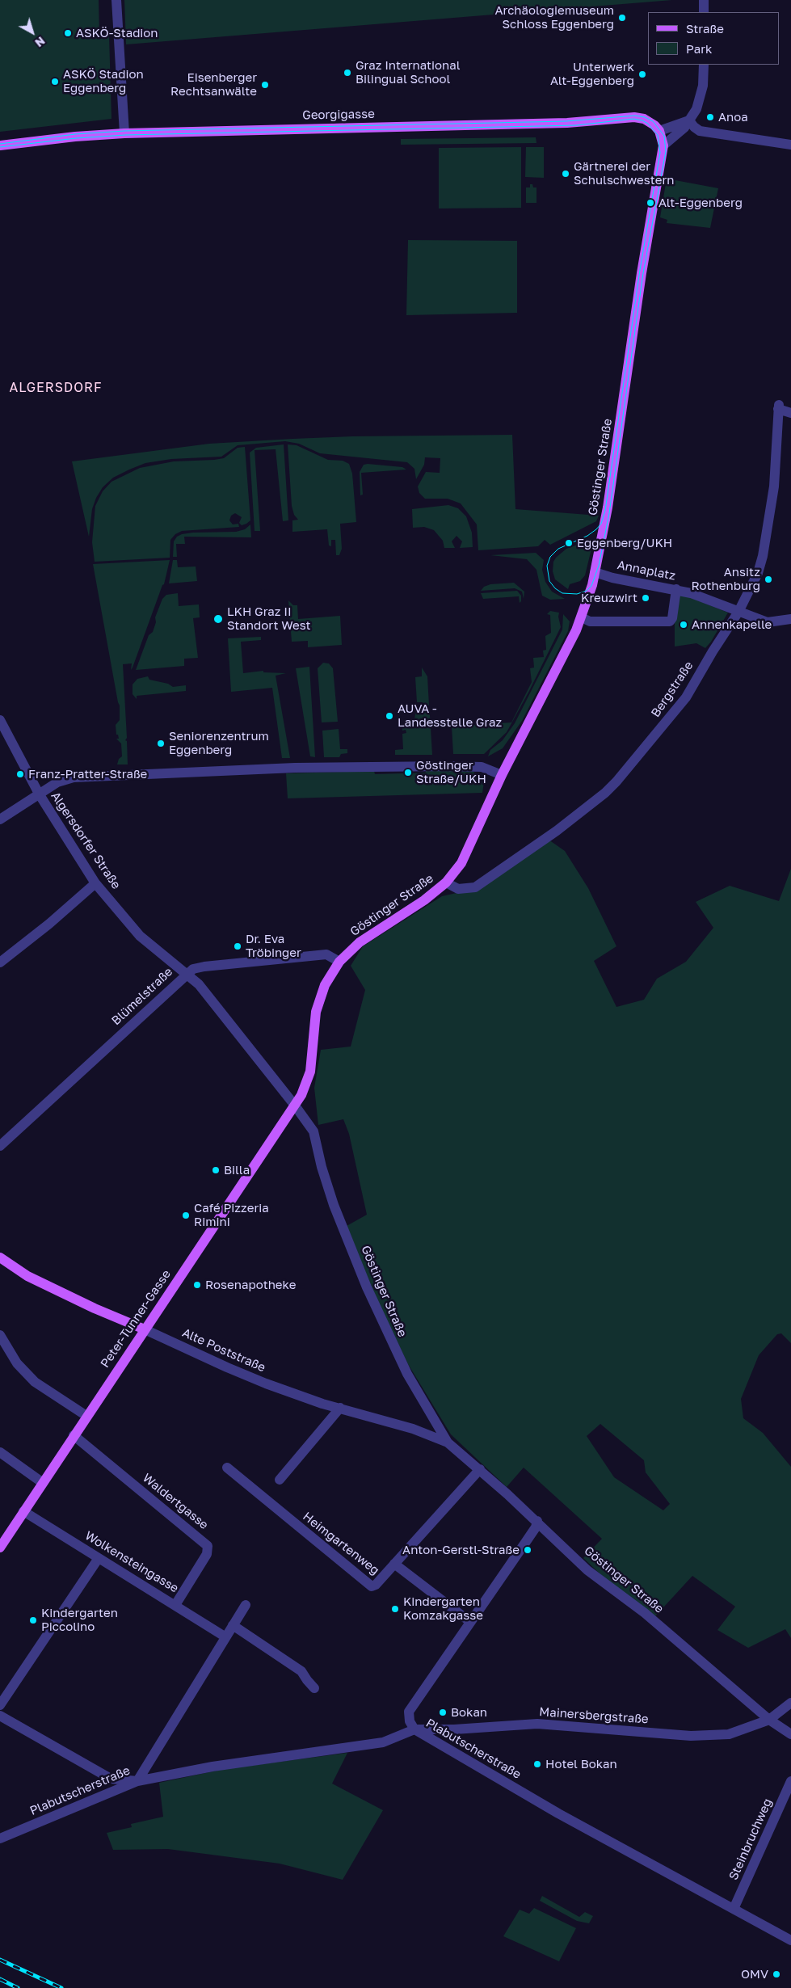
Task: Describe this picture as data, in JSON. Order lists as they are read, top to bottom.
{
  "streets": {
    "main road": [
      "Georgigasse",
      "Göstinger Straße",
      "Peter-Tunner-Gasse",
      "Alte Poststraße"
    ],
    "street": [
      "Annaplatz",
      "Bergstraße",
      "Algersdorfer Straße",
      "Blümelstraße",
      "Waldertgasse",
      "Heimgartenweg",
      "Wolkensteingasse",
      "Mainersbergstraße",
      "Plabutscherstraße",
      "Steinbruchweg"
    ]
  },
  "crossings": [
    ["Göstinger Straße", "Annaplatz"],
    ["Göstinger Straße", "Bergstraße"],
    ["Göstinger Straße", "Algersdorfer Straße"],
    ["Göstinger Straße", "Blümelstraße"],
    ["Göstinger Straße", "Peter-Tunner-Gasse"],
    ["Göstinger Straße", "Alte Poststraße"],
    ["Göstinger Straße", "Heimgartenweg"],
    ["Göstinger Straße", "Mainersbergstraße"],
    ["Annaplatz", "Bergstraße"],
    ["Algersdorfer Straße", "Blümelstraße"],
    ["Algersdorfer Straße", "Peter-Tunner-Gasse"],
    ["Peter-Tunner-Gasse", "Alte Poststraße"],
    ["Peter-Tunner-Gasse", "Waldertgasse"],
    ["Peter-Tunner-Gasse", "Wolkensteingasse"],
    ["Waldertgasse", "Wolkensteingasse"],
    ["Mainersbergstraße", "Plabutscherstraße"],
    ["Plabutscherstraße", "Steinbruchweg"]
  ],
  "districts": ["ALGERSDORF"],
  "places": [
    "Archäologiemuseum Schloss Eggenberg",
    "ASKÖ-Stadion",
    "Graz International Bilingual School",
    "Unterwerk Alt-Eggenberg",
    "ASKÖ Stadion Eggenberg",
    "Eisenberger Rechtsanwälte",
    "Anoa",
    "Gärtnerei der Schulschwestern",
    "Alt-Eggenberg",
    "Eggenberg/UKH",
    "Ansitz Rothenburg",
    "Kreuzwirt",
    "LKH Graz II Standort West",
    "Annenkapelle",
    "AUVA - Landesstelle Graz",
    "Seniorenzentrum Eggenberg",
    "Göstinger Straße/UKH",
    "Franz-Pratter-Straße",
    "Dr. Eva Tröbinger",
    "Billa",
    "Café Pizzeria Rimini",
    "Rosenapotheke",
    "Anton-Gerstl-Straße",
    "Kindergarten Komzakgasse",
    "Kindergarten Piccolino",
    "Bokan",
    "Hotel Bokan",
    "OMV"
  ],
  "legend": ["Straße", "Park"],
  "north": "bottom right"
}
